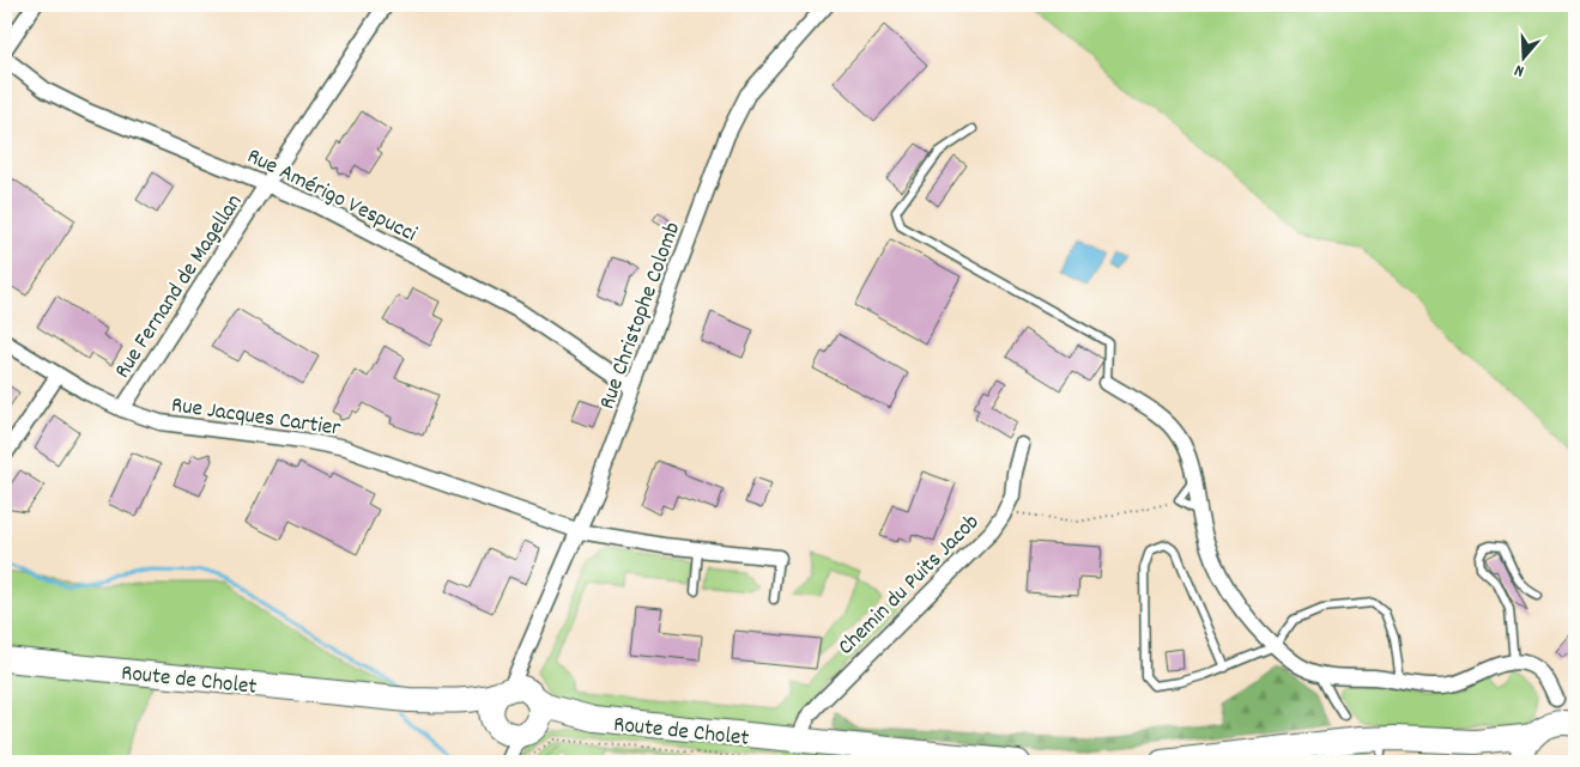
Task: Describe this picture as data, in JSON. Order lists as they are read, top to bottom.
{
  "streets": {
    "main road": ["Route de Cholet"],
    "street": [
      "Rue Amérigo Vespucci",
      "Rue Fernand de Magellan",
      "Rue Christophe Colomb",
      "Rue Jacques Cartier",
      "Chemin du Puits Jacob"
    ]
  },
  "crossings": [
    ["Rue Amérigo Vespucci", "Rue Fernand de Magellan"],
    ["Rue Amérigo Vespucci", "Rue Christophe Colomb"],
    ["Rue Fernand de Magellan", "Rue Jacques Cartier"],
    ["Rue Christophe Colomb", "Rue Jacques Cartier"],
    ["Rue Christophe Colomb", "Route de Cholet"],
    ["Chemin du Puits Jacob", "Route de Cholet"]
  ],
  "north": "bottom"
}
